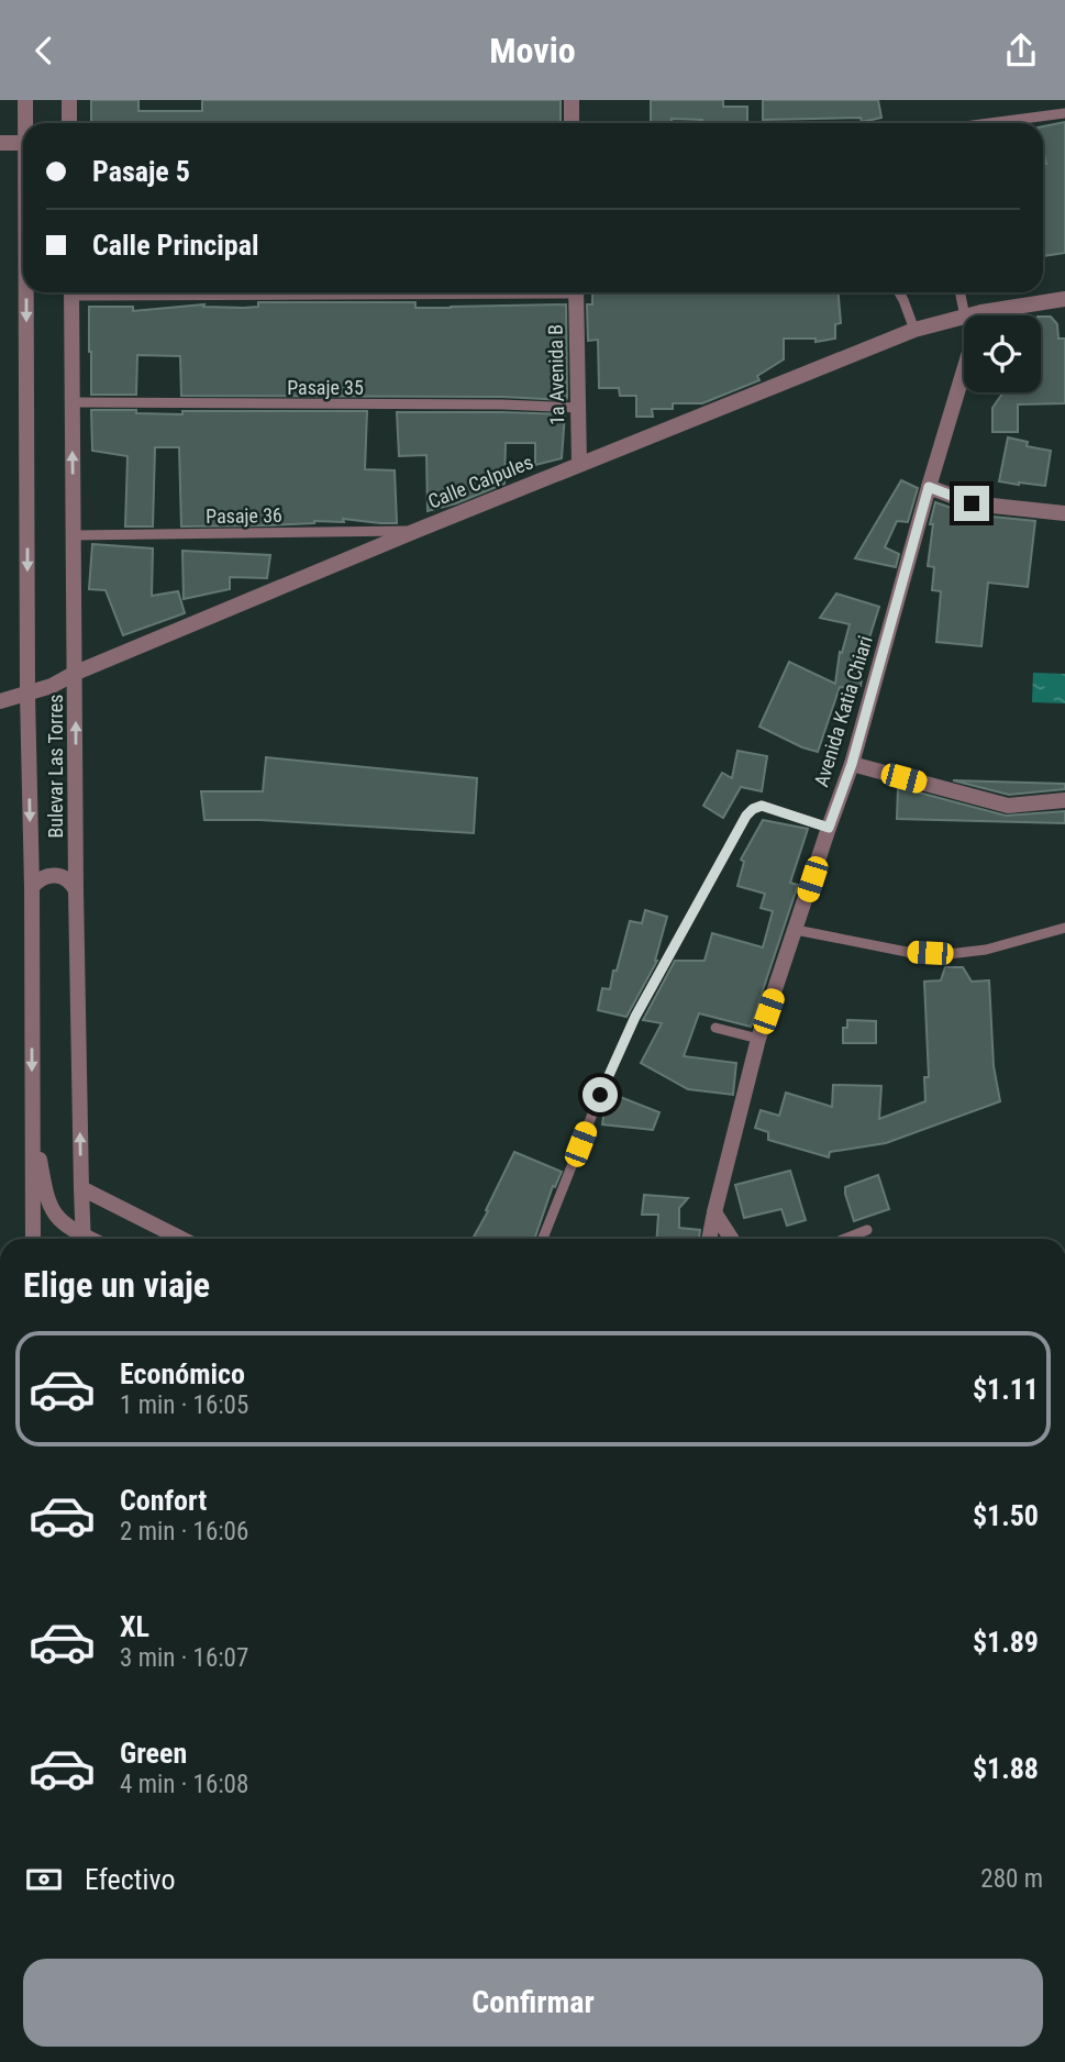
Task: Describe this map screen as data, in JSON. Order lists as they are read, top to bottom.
{
  "streets": {
    "street": [
      "1a Avenida B",
      "Calle Calpules",
      "Avenida Katia Chiari",
      "Bulevar Las Torres"
    ],
    "lane": ["Pasaje 35", "Pasaje 36"]
  },
  "crossings": [
    ["1a Avenida B", "Pasaje 35"],
    ["1a Avenida B", "Calle Calpules"],
    ["Pasaje 35", "Bulevar Las Torres"],
    ["Calle Calpules", "Pasaje 36"],
    ["Calle Calpules", "Avenida Katia Chiari"],
    ["Calle Calpules", "Bulevar Las Torres"],
    ["Pasaje 36", "Bulevar Las Torres"]
  ],
  "page": {
    "header": "Movio",
    "banner": ["Pasaje 5", "Calle Principal"],
    "heading": "Elige un viaje",
    "list": [
      {
        "name": "Económico",
        "note": "1 min · 16:05",
        "value": "$1.11"
      },
      {
        "name": "Confort",
        "note": "2 min · 16:06",
        "value": "$1.50"
      },
      {
        "name": "XL",
        "note": "3 min · 16:07",
        "value": "$1.89"
      },
      {
        "name": "Green",
        "note": "4 min · 16:08",
        "value": "$1.88"
      }
    ],
    "pay": ["Efectivo", "280 m"],
    "buttons": "Confirmar"
  }
}
